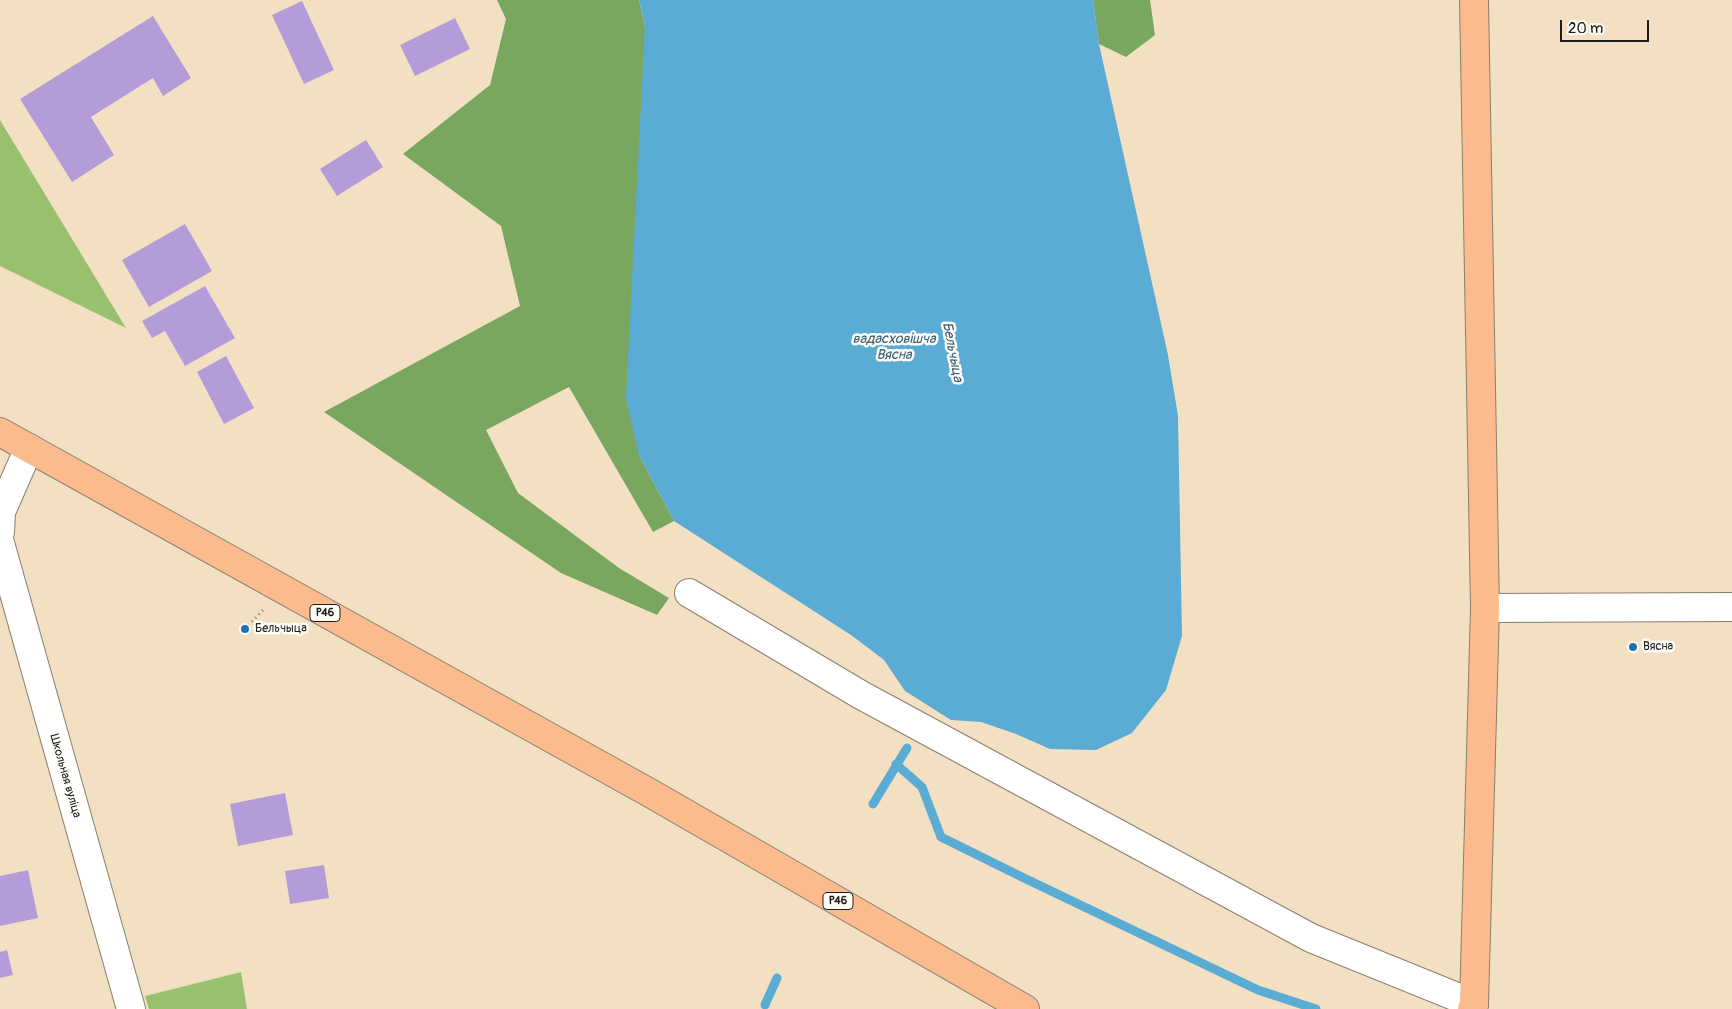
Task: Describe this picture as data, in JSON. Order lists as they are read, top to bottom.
{
  "streets": {
    "main road": ["Р46"],
    "street": ["Школьная вуліца"]
  },
  "water": ["вадасховішча Вясна", "Бельчыца"],
  "places": ["Бельчыца", "Вясна"],
  "scale_bar": "20 m"
}
